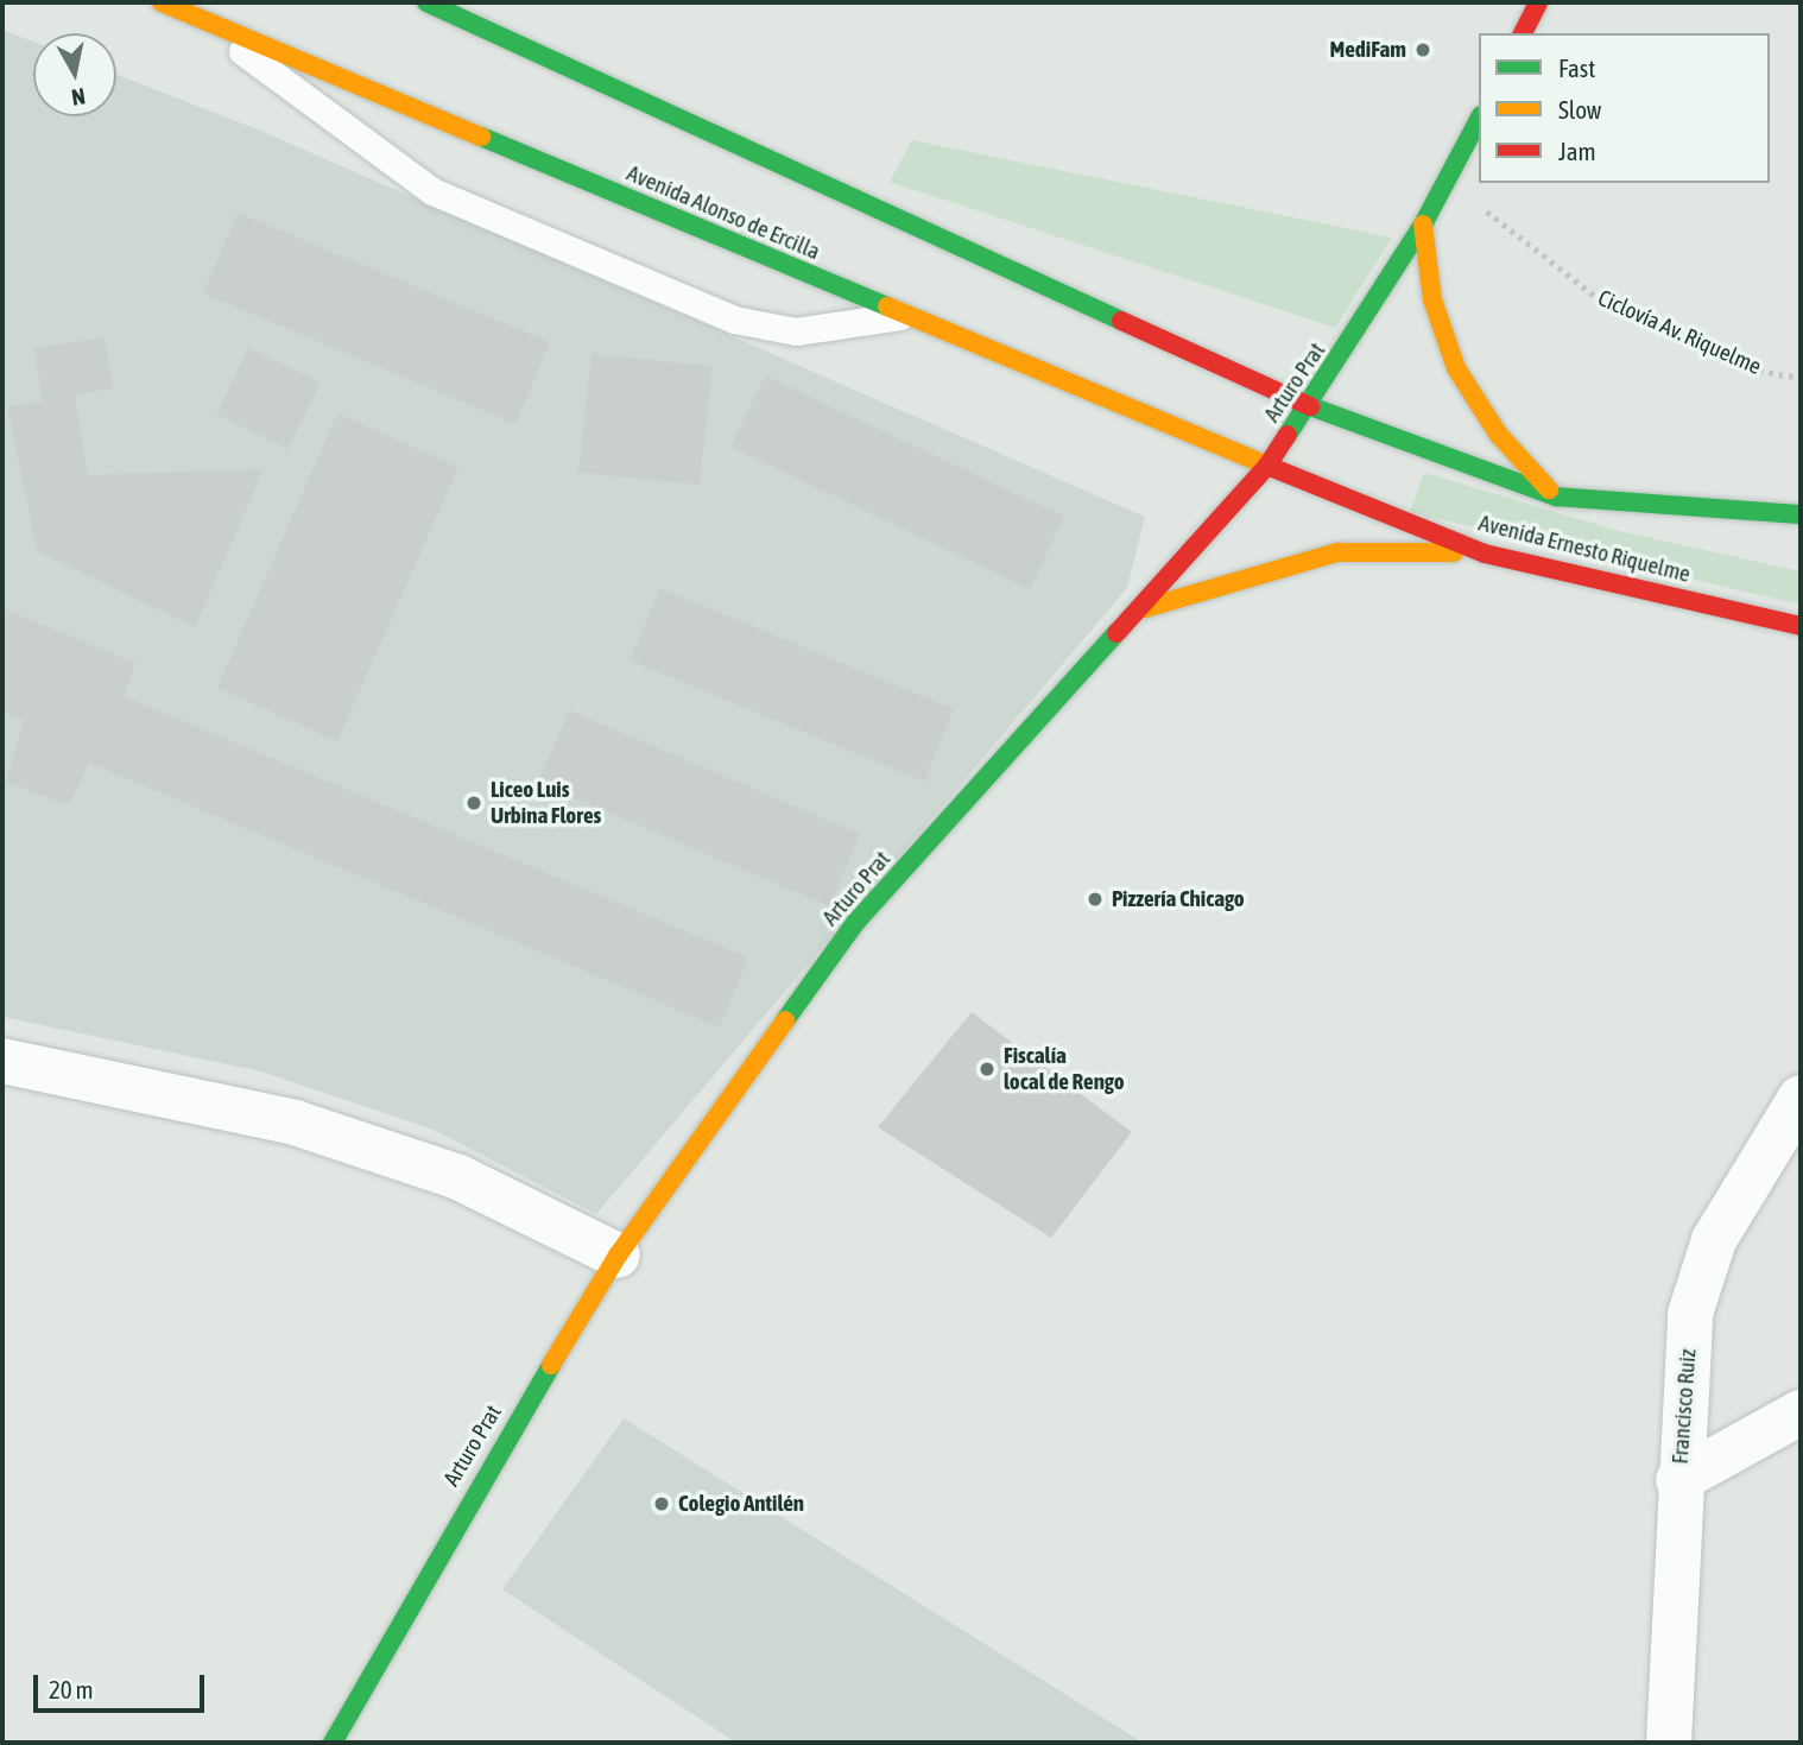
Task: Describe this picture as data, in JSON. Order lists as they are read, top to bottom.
{
  "streets": {
    "main road": ["Avenida Alonso de Ercilla", "Arturo Prat", "Avenida Ernesto Riquelme"],
    "street": ["Francisco Ruiz"],
    "path": ["Ciclovía Av. Riquelme"]
  },
  "crossings": [
    ["Avenida Alonso de Ercilla", "Arturo Prat"],
    ["Avenida Alonso de Ercilla", "Avenida Ernesto Riquelme"],
    ["Ciclovía Av. Riquelme", "Arturo Prat"],
    ["Arturo Prat", "Avenida Ernesto Riquelme"]
  ],
  "places": [
    "MediFam",
    "Liceo Luis Urbina Flores",
    "Pizzería Chicago",
    "Fiscalía local de Rengo",
    "Colegio Antilén"
  ],
  "legend": ["Fast", "Slow", "Jam"],
  "scale_bar": "20 m",
  "north": "bottom"
}
